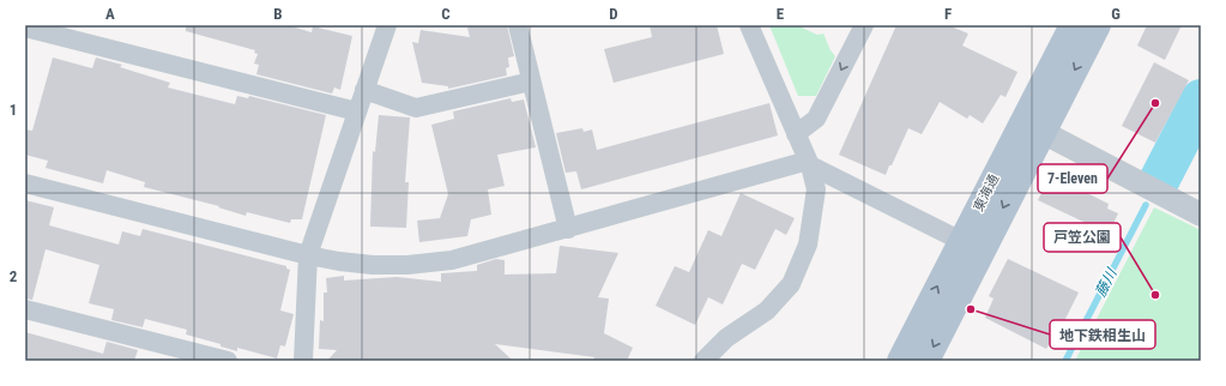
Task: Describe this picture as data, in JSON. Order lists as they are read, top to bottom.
{
  "streets": {
    "main road": ["東海通"]
  },
  "water": ["藤川"],
  "places": ["7-Eleven", "戸笠公園", "地下鉄相生山"],
  "grid": {
    "columns": [
      "A",
      "B",
      "C",
      "D",
      "E",
      "F",
      "G"
    ],
    "rows": ["1", "2"]
  }
}
